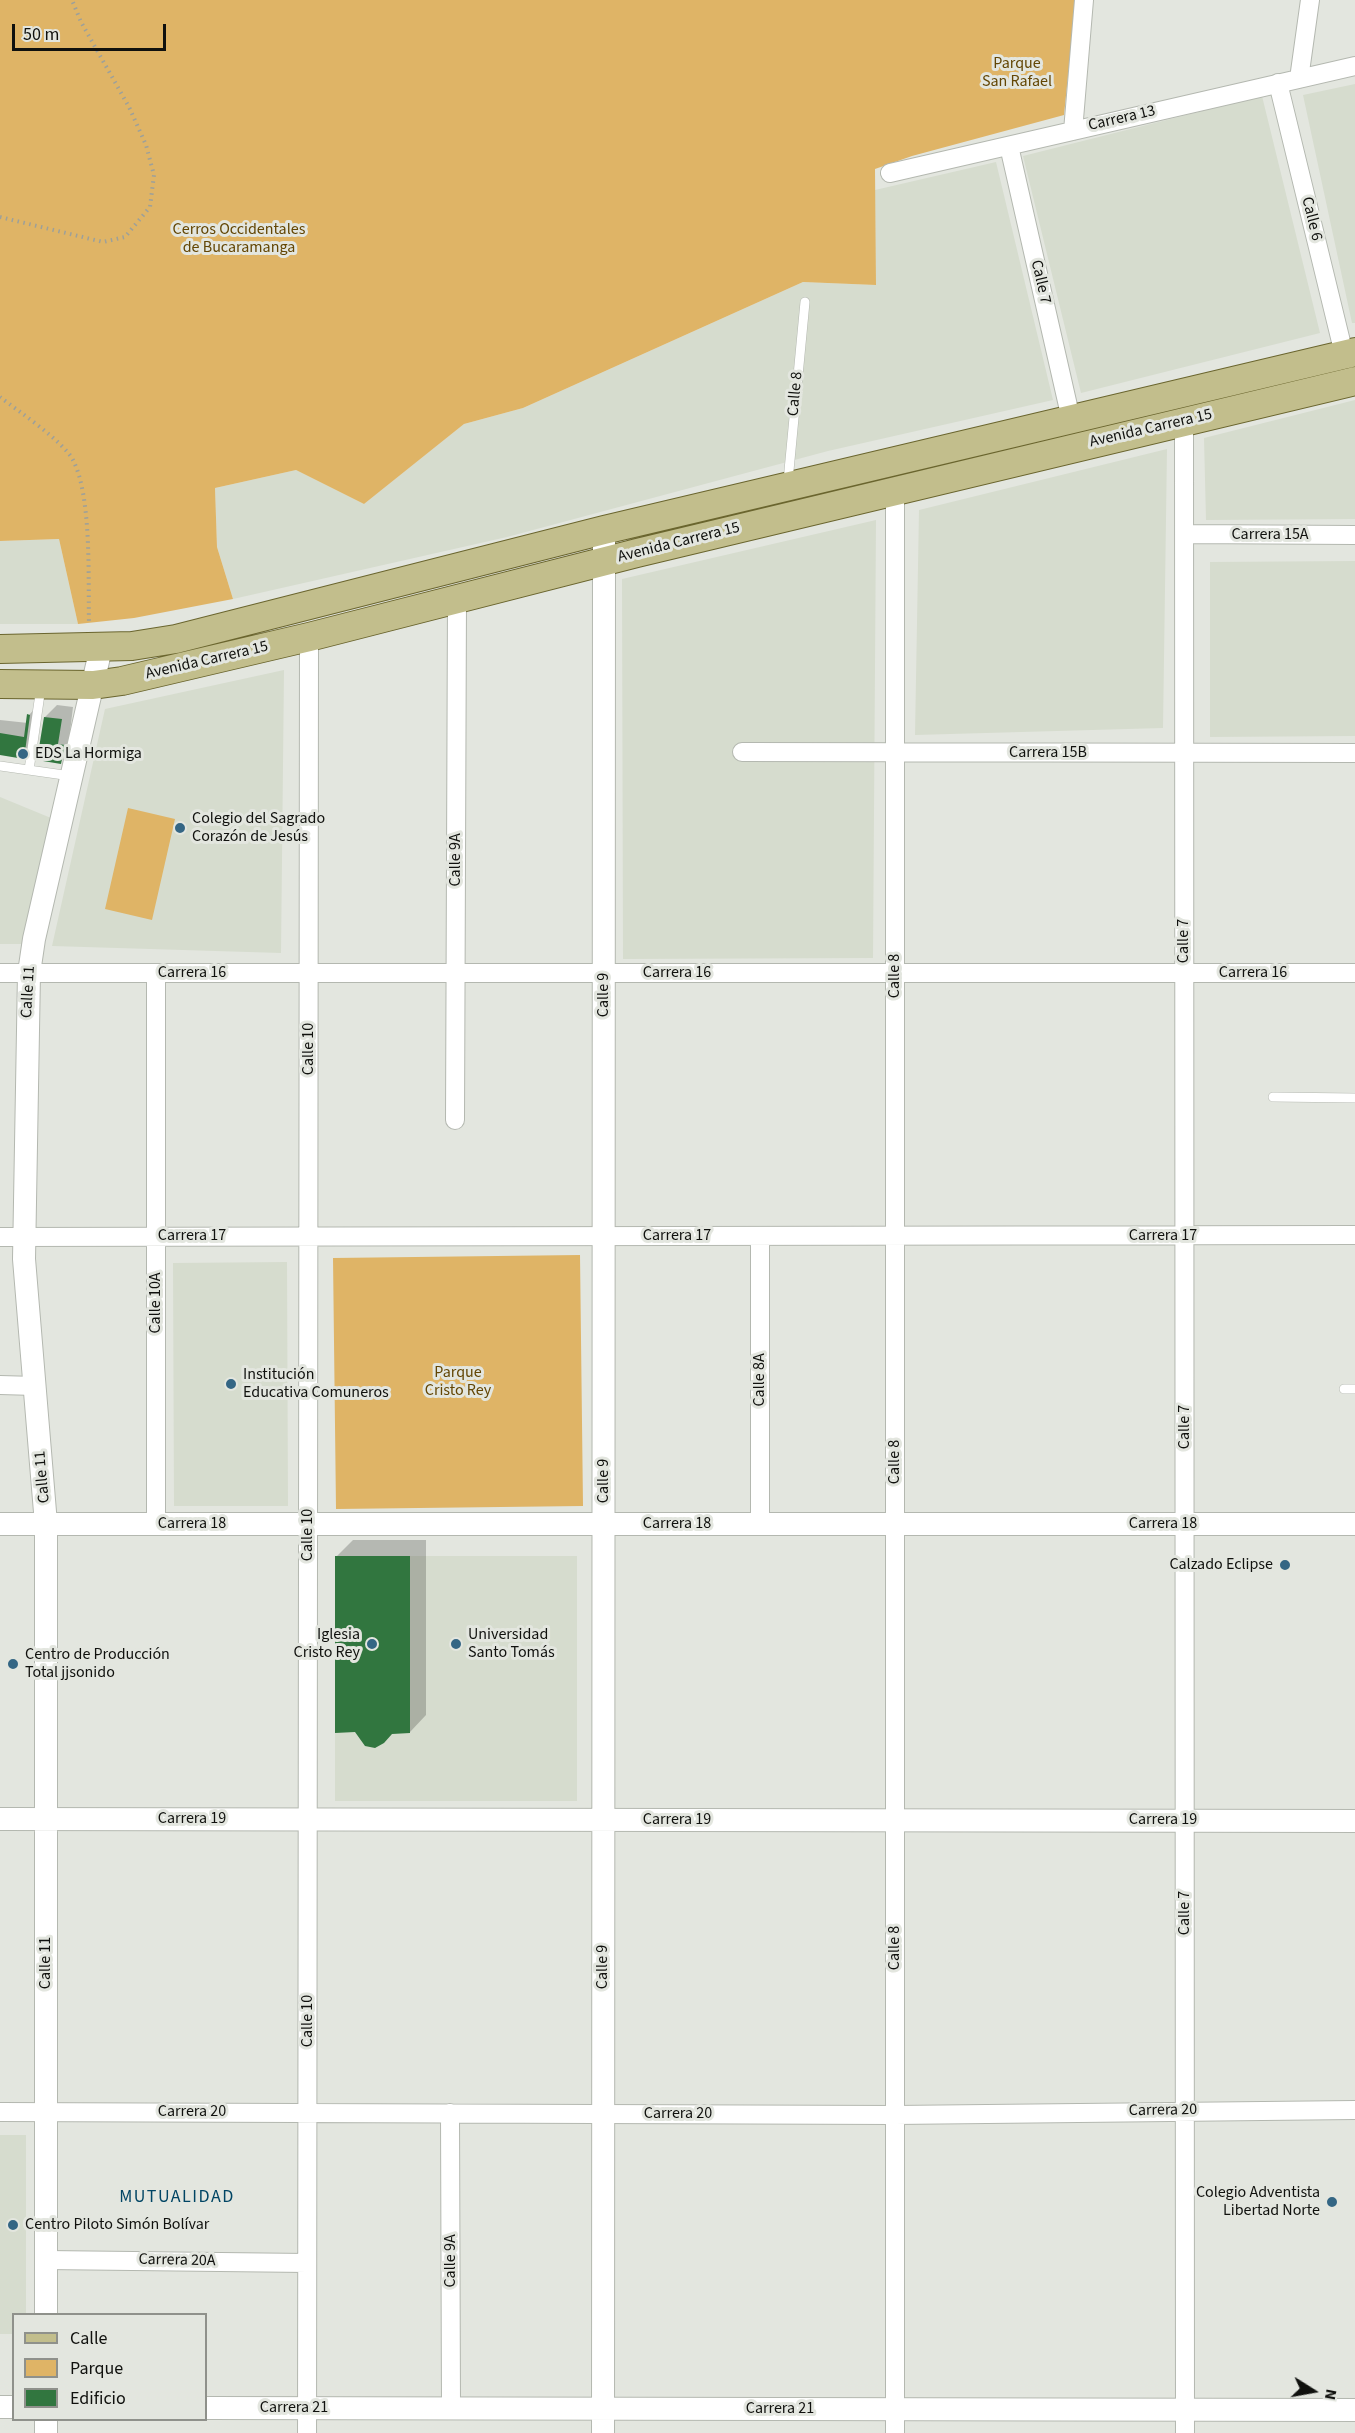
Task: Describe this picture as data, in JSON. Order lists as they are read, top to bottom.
{
  "streets": {
    "main road": ["Avenida Carrera 15"],
    "street": [
      "Carrera 13",
      "Calle 6",
      "Calle 7",
      "Calle 8",
      "Carrera 15A",
      "Carrera 15B",
      "Calle 9A",
      "Carrera 16",
      "Calle 11",
      "Calle 9",
      "Calle 10",
      "Carrera 17",
      "Calle 10A",
      "Calle 8A",
      "Carrera 18",
      "Carrera 19",
      "Carrera 20",
      "Carrera 20A",
      "Carrera 21"
    ]
  },
  "crossings": [
    ["Carrera 13", "Calle 6"],
    ["Carrera 13", "Calle 7"],
    ["Calle 6", "Avenida Carrera 15"],
    ["Calle 7", "Avenida Carrera 15"],
    ["Calle 7", "Carrera 15A"],
    ["Calle 7", "Carrera 15B"],
    ["Calle 7", "Carrera 16"],
    ["Calle 7", "Carrera 17"],
    ["Calle 7", "Carrera 18"],
    ["Calle 7", "Carrera 19"],
    ["Calle 7", "Carrera 20"],
    ["Calle 7", "Carrera 21"],
    ["Calle 8", "Avenida Carrera 15"],
    ["Calle 8", "Carrera 15B"],
    ["Calle 8", "Carrera 16"],
    ["Calle 8", "Carrera 17"],
    ["Calle 8", "Carrera 18"],
    ["Calle 8", "Carrera 19"],
    ["Calle 8", "Carrera 20"],
    ["Calle 8", "Carrera 21"],
    ["Avenida Carrera 15", "Calle 9A"],
    ["Avenida Carrera 15", "Calle 11"],
    ["Avenida Carrera 15", "Calle 9"],
    ["Avenida Carrera 15", "Calle 10"],
    ["Calle 9A", "Carrera 16"],
    ["Calle 9A", "Carrera 20"],
    ["Calle 9A", "Carrera 21"],
    ["Carrera 16", "Calle 11"],
    ["Carrera 16", "Calle 9"],
    ["Carrera 16", "Calle 10"],
    ["Carrera 16", "Calle 10A"],
    ["Calle 11", "Carrera 17"],
    ["Calle 11", "Carrera 18"],
    ["Calle 11", "Carrera 19"],
    ["Calle 11", "Carrera 20"],
    ["Calle 11", "Carrera 20A"],
    ["Calle 9", "Carrera 17"],
    ["Calle 9", "Carrera 18"],
    ["Calle 9", "Carrera 19"],
    ["Calle 9", "Carrera 20"],
    ["Calle 9", "Carrera 21"],
    ["Calle 10", "Carrera 17"],
    ["Calle 10", "Carrera 18"],
    ["Calle 10", "Carrera 19"],
    ["Calle 10", "Carrera 20"],
    ["Calle 10", "Carrera 20A"],
    ["Calle 10", "Carrera 21"],
    ["Carrera 17", "Calle 10A"],
    ["Carrera 17", "Calle 8A"],
    ["Calle 10A", "Carrera 18"],
    ["Calle 8A", "Carrera 18"]
  ],
  "districts": ["MUTUALIDAD"],
  "parks": ["Parque San Rafael", "Cerros Occidentales de Bucaramanga", "Parque Cristo Rey"],
  "places": [
    "EDS La Hormiga",
    "Colegio del Sagrado Corazón de Jesús",
    "Institución Educativa Comuneros",
    "Calzado Eclipse",
    "Iglesia Cristo Rey",
    "Universidad Santo Tomás",
    "Centro de Producción Total jjsonido",
    "Colegio Adventista Libertad Norte",
    "Centro Piloto Simón Bolívar"
  ],
  "legend": ["Calle", "Parque", "Edificio"],
  "scale_bar": "50 m",
  "north": "right"
}
